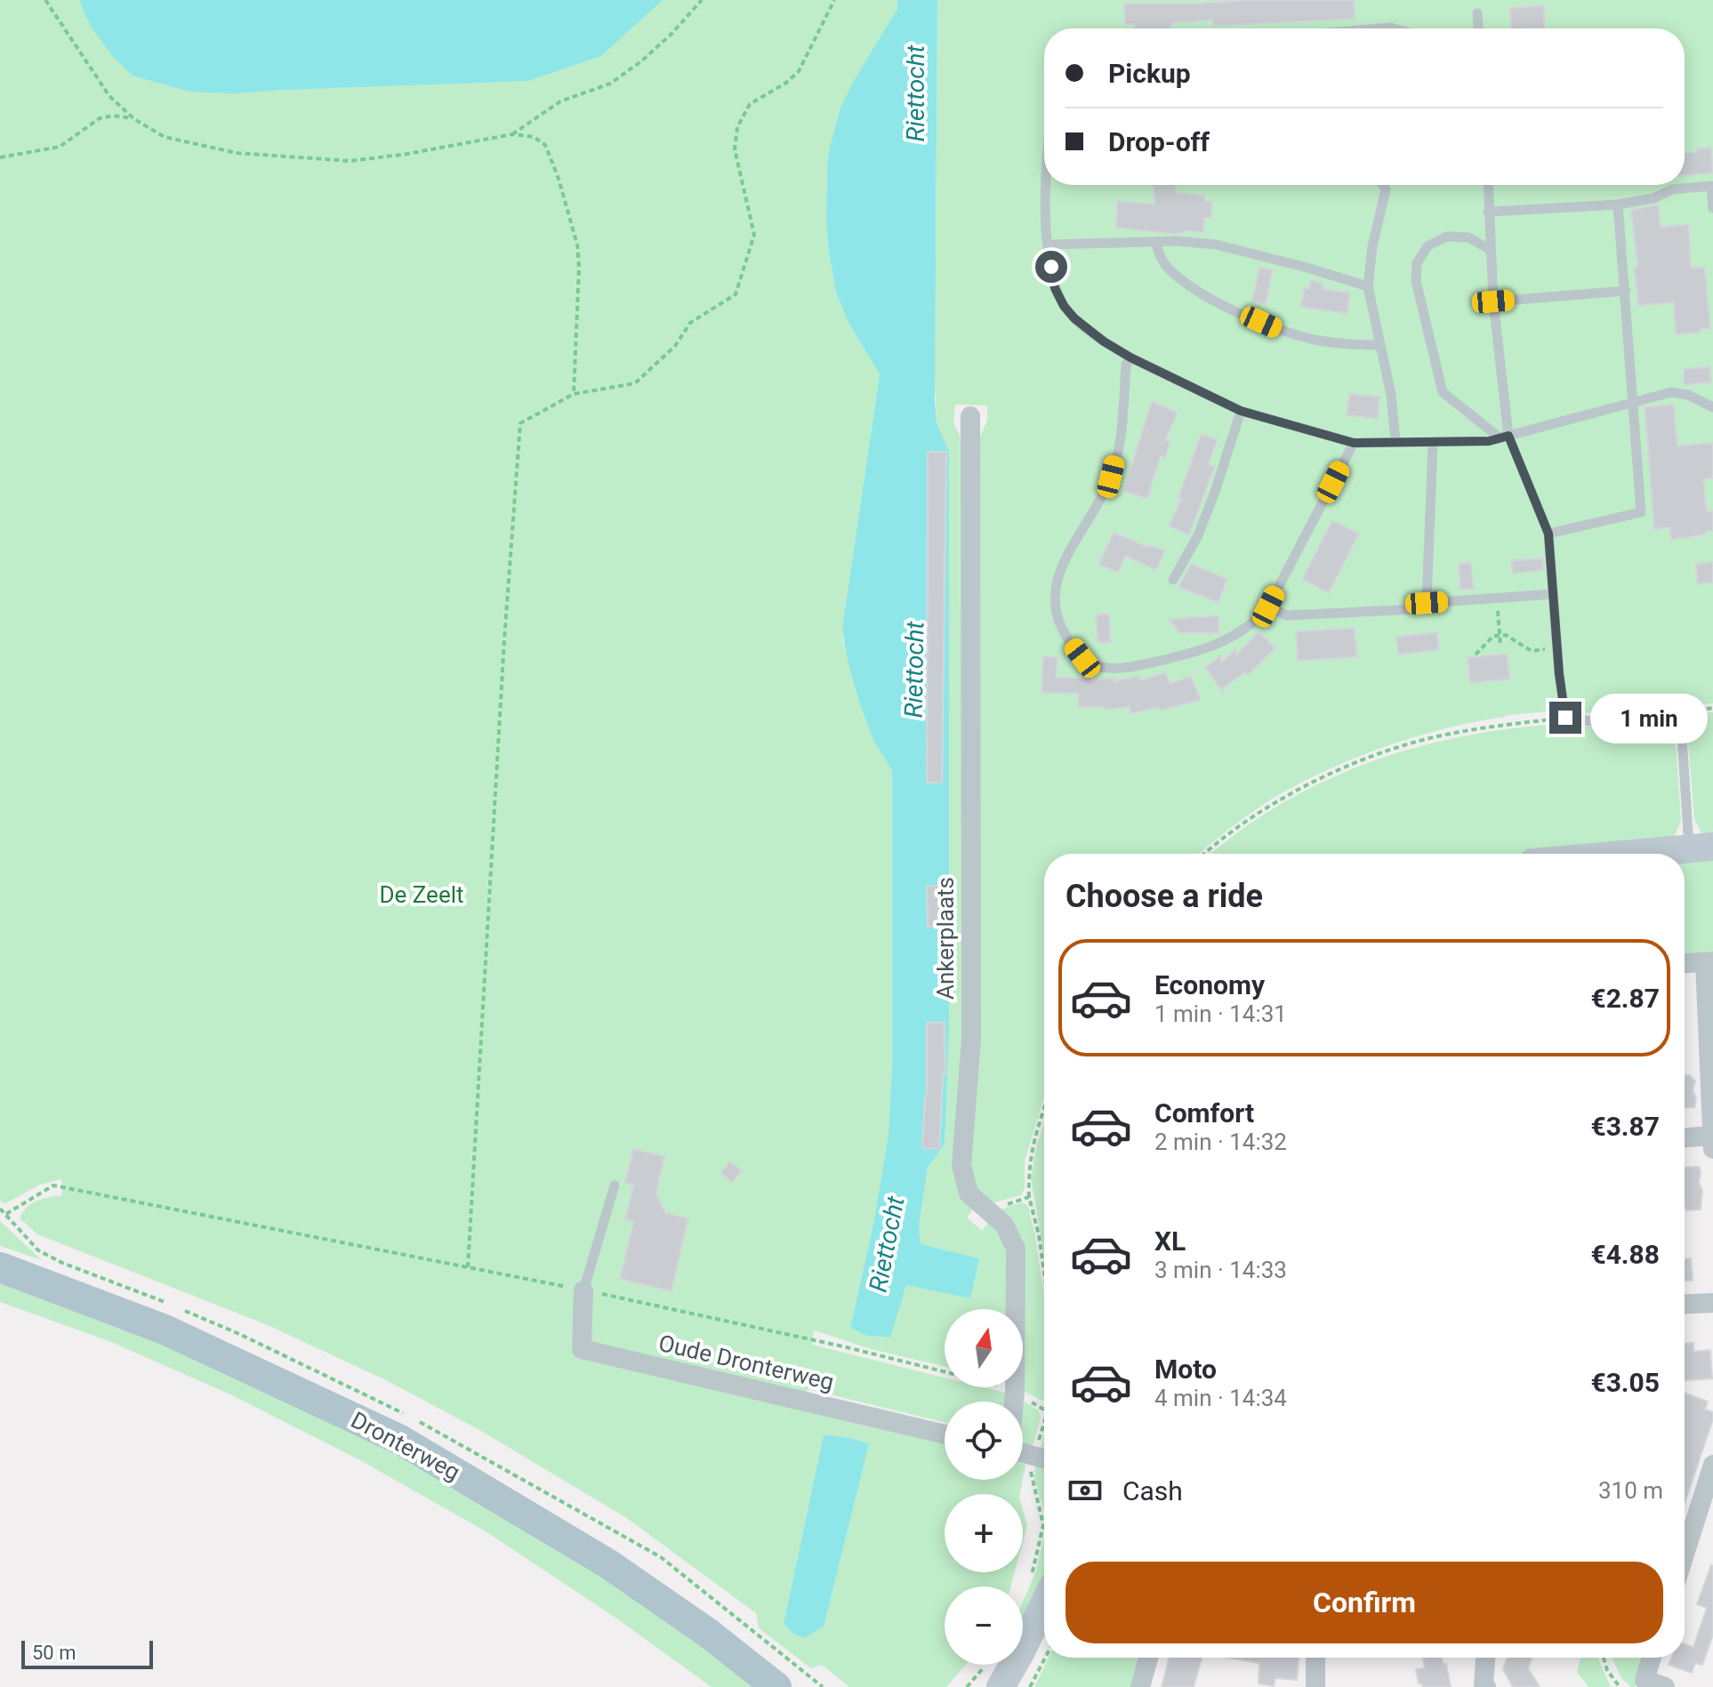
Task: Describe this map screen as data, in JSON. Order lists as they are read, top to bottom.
{
  "streets": {
    "main road": ["Dronterweg"],
    "street": ["Ankerplaats", "Oude Dronterweg"]
  },
  "water": ["Riettocht"],
  "parks": ["De Zeelt"],
  "scale_bar": "50 m",
  "north": "top",
  "page": {
    "banner": ["Pickup", "Drop-off"],
    "bubble": "1 min",
    "heading": "Choose a ride",
    "list": [
      {
        "name": "Economy",
        "note": "1 min · 14:31",
        "value": "€2.87"
      },
      {
        "name": "Comfort",
        "note": "2 min · 14:32",
        "value": "€3.87"
      },
      {
        "name": "XL",
        "note": "3 min · 14:33",
        "value": "€4.88"
      },
      {
        "name": "Moto",
        "note": "4 min · 14:34",
        "value": "€3.05"
      }
    ],
    "map_buttons": ["+", "−"],
    "pay": ["Cash", "310 m"],
    "buttons": "Confirm",
    "scale": "50 m"
  }
}
